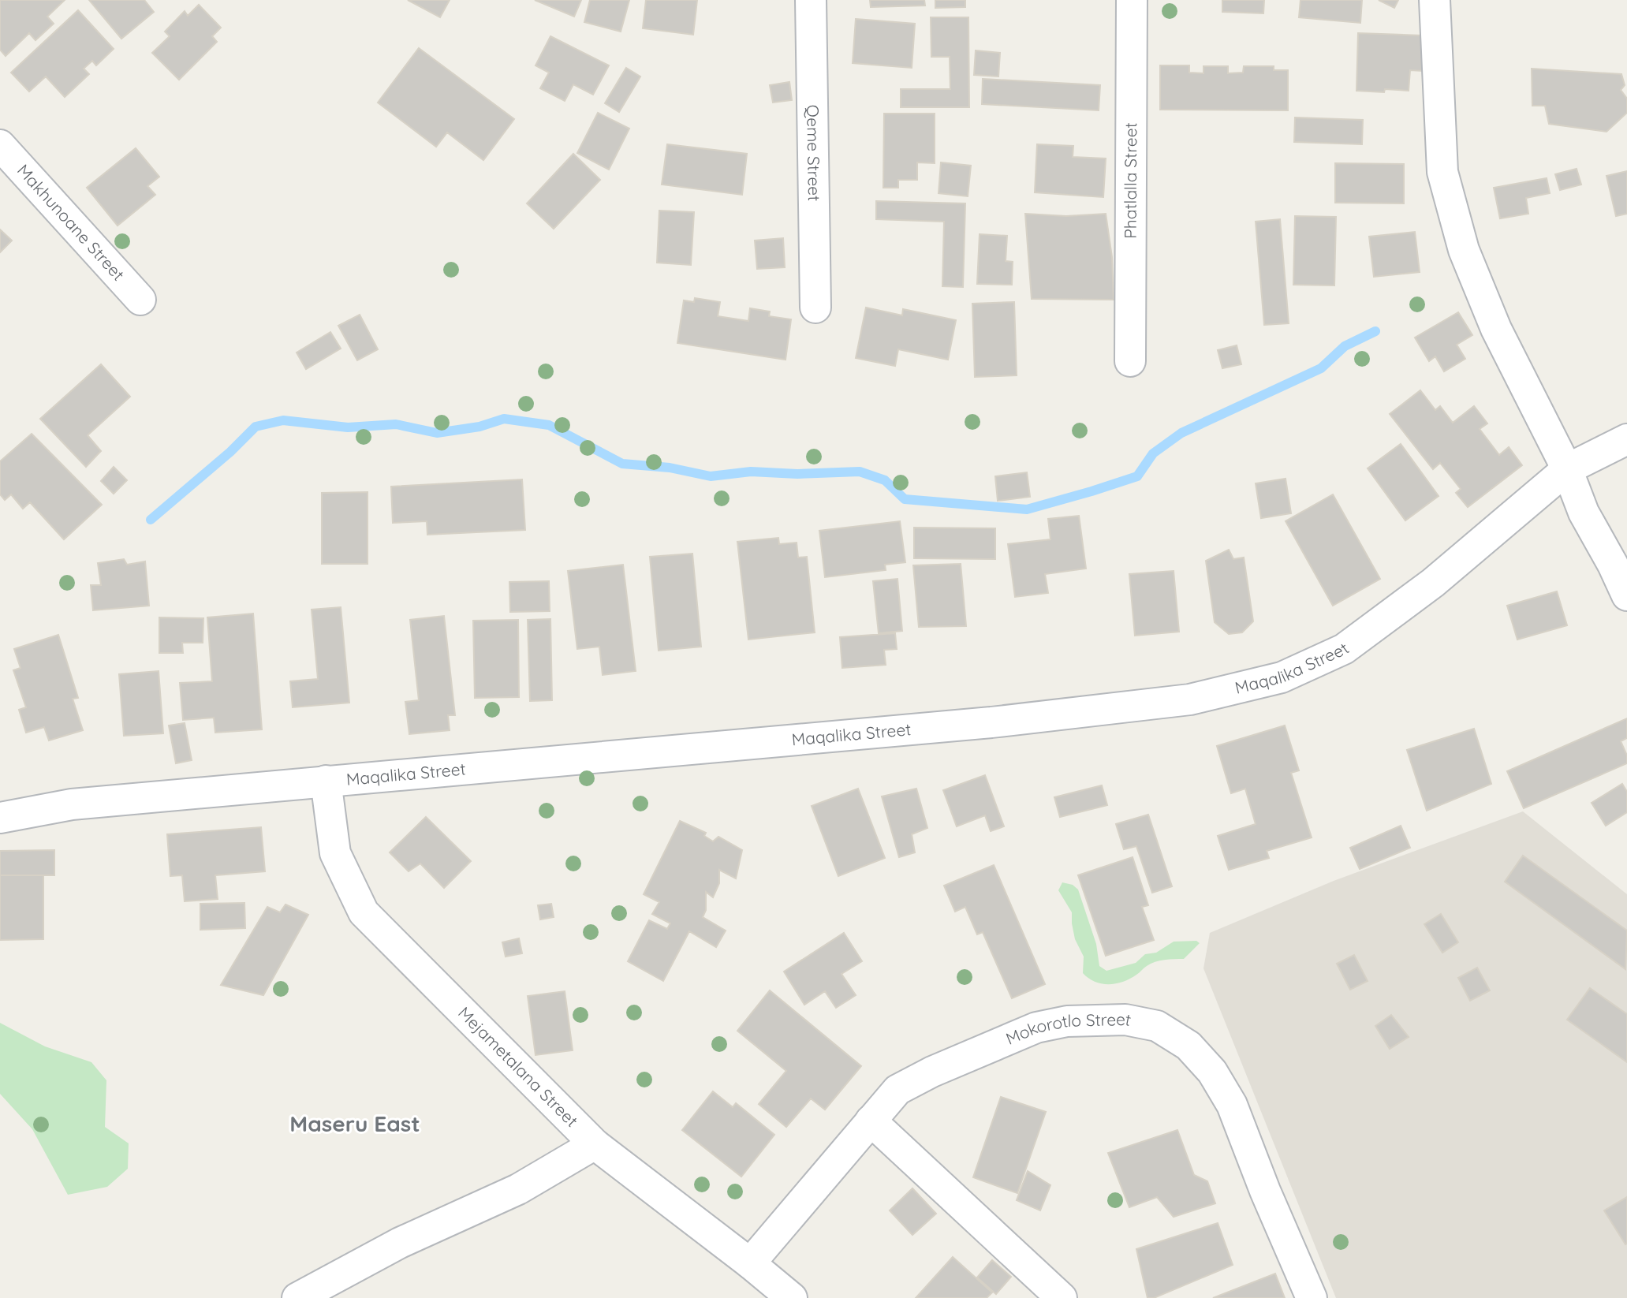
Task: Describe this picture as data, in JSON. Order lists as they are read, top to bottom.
{
  "streets": {
    "street": [
      "Qeme Street",
      "Phatlalla Street",
      "Makhunoane Street",
      "Maqalika Street",
      "Mokorotlo Street",
      "Mejametalana Street"
    ]
  },
  "crossings": [
    ["Maqalika Street", "Mejametalana Street"],
    ["Mokorotlo Street", "Mejametalana Street"]
  ],
  "districts": ["Maseru East"]
}
